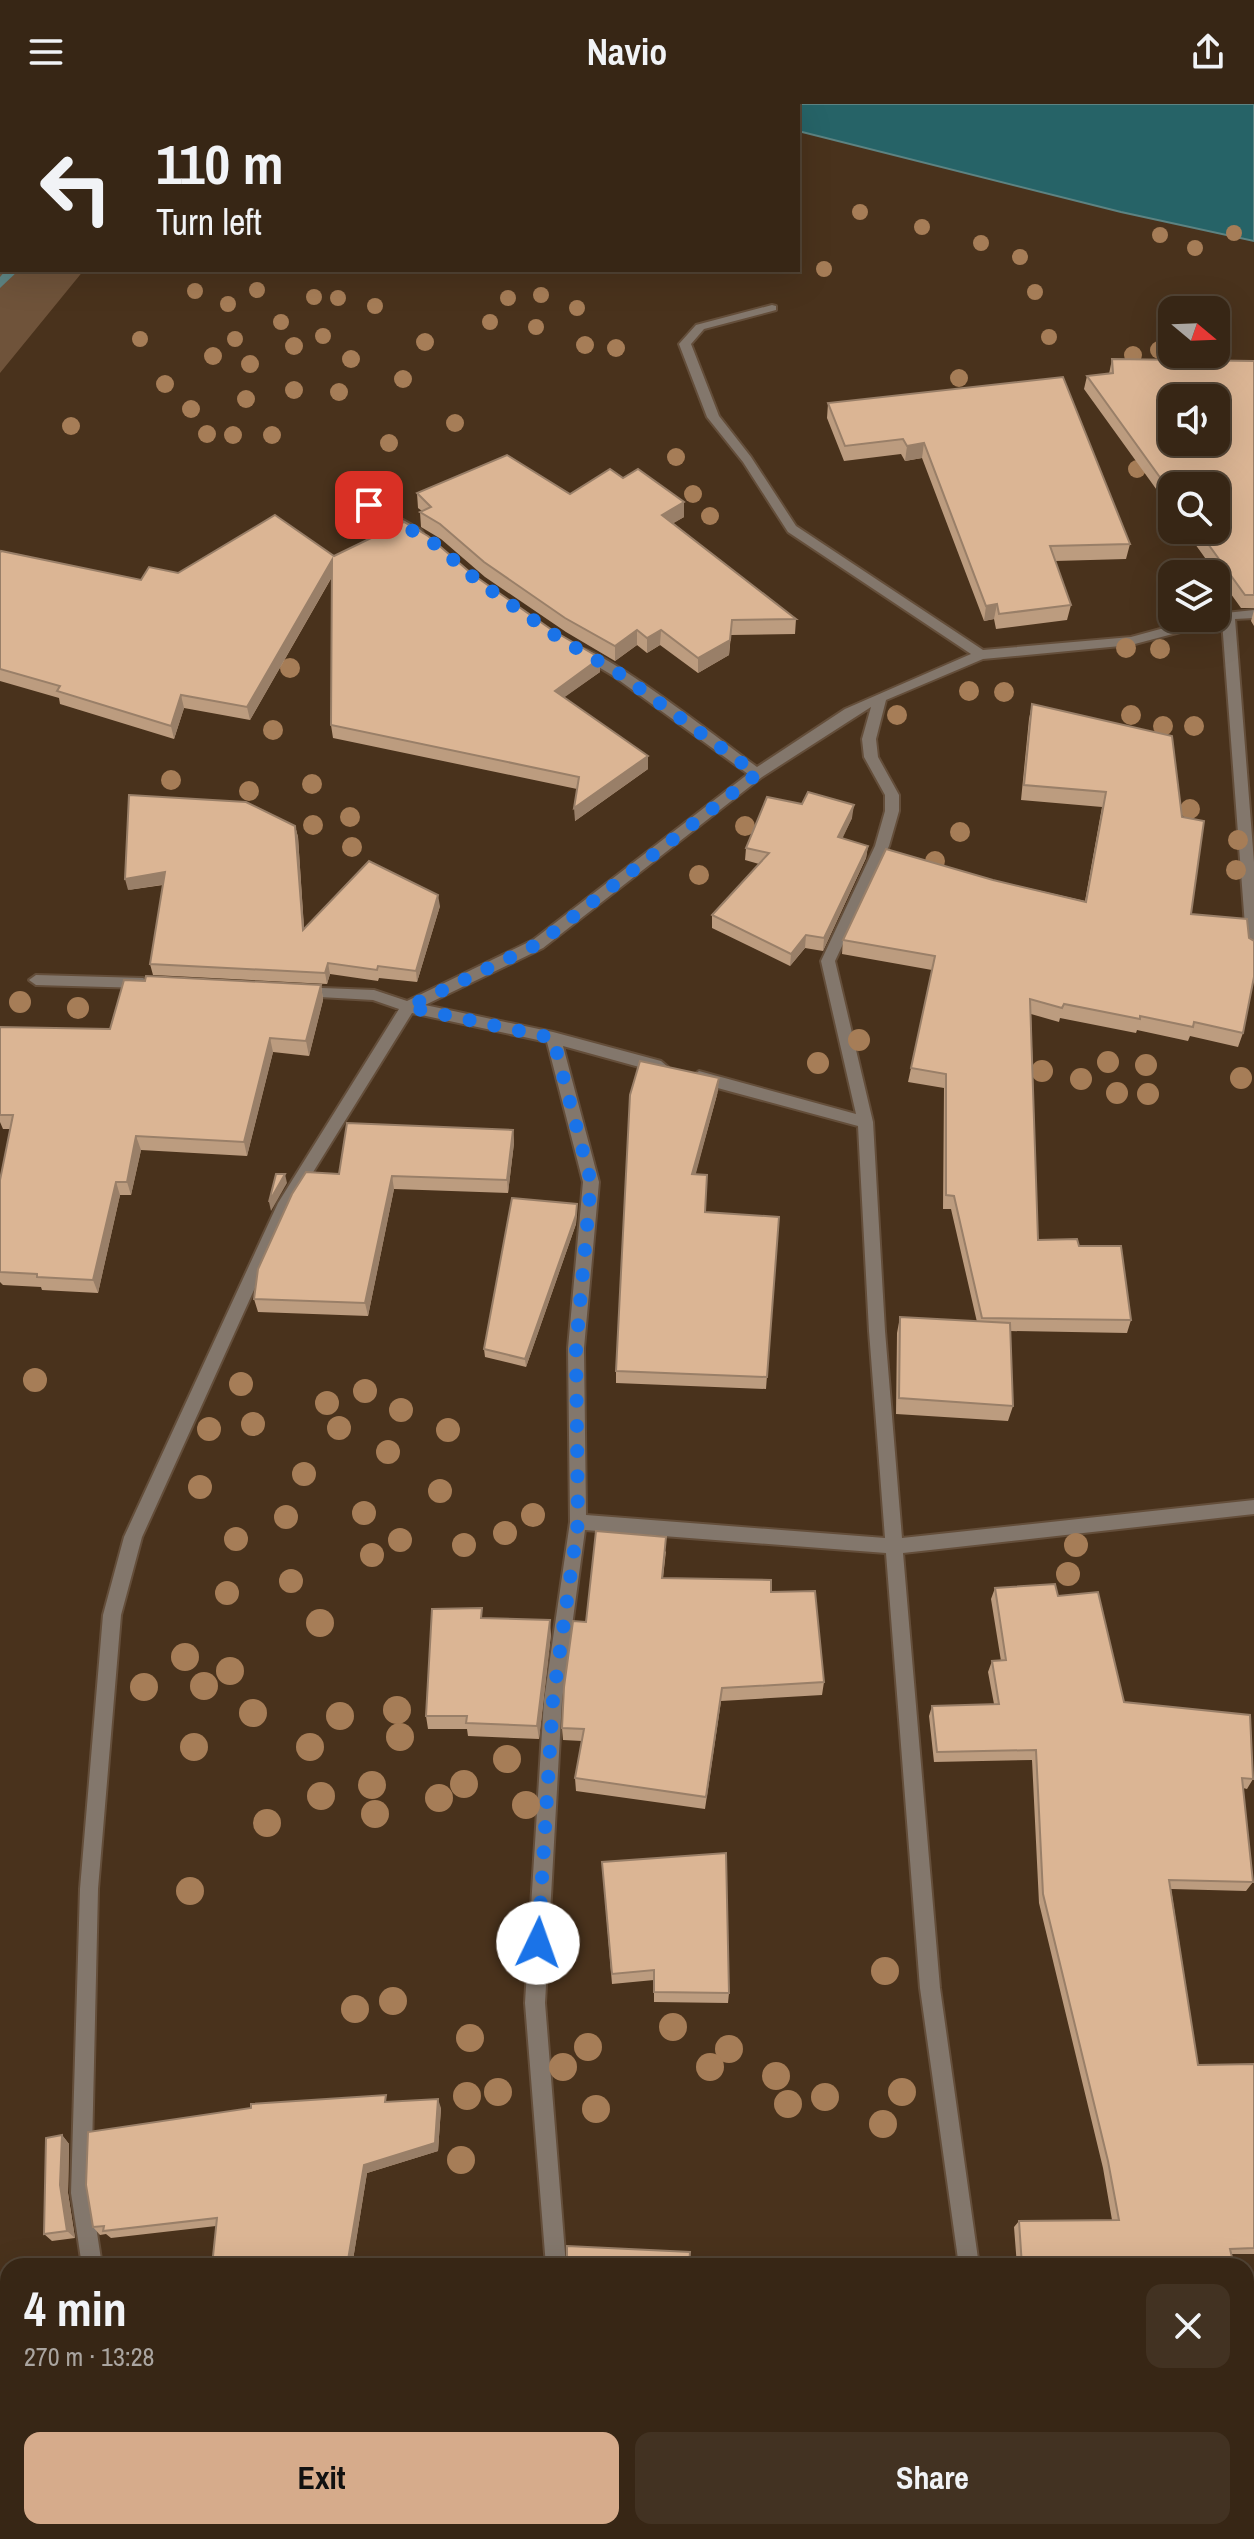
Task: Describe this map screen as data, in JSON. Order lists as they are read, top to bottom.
{
  "north": "right",
  "page": {
    "header": "Navio",
    "turn": ["110 m", "Turn left"],
    "heading": ["4 min", "270 m · 13:28"],
    "buttons": ["Exit", "Share"]
  }
}
